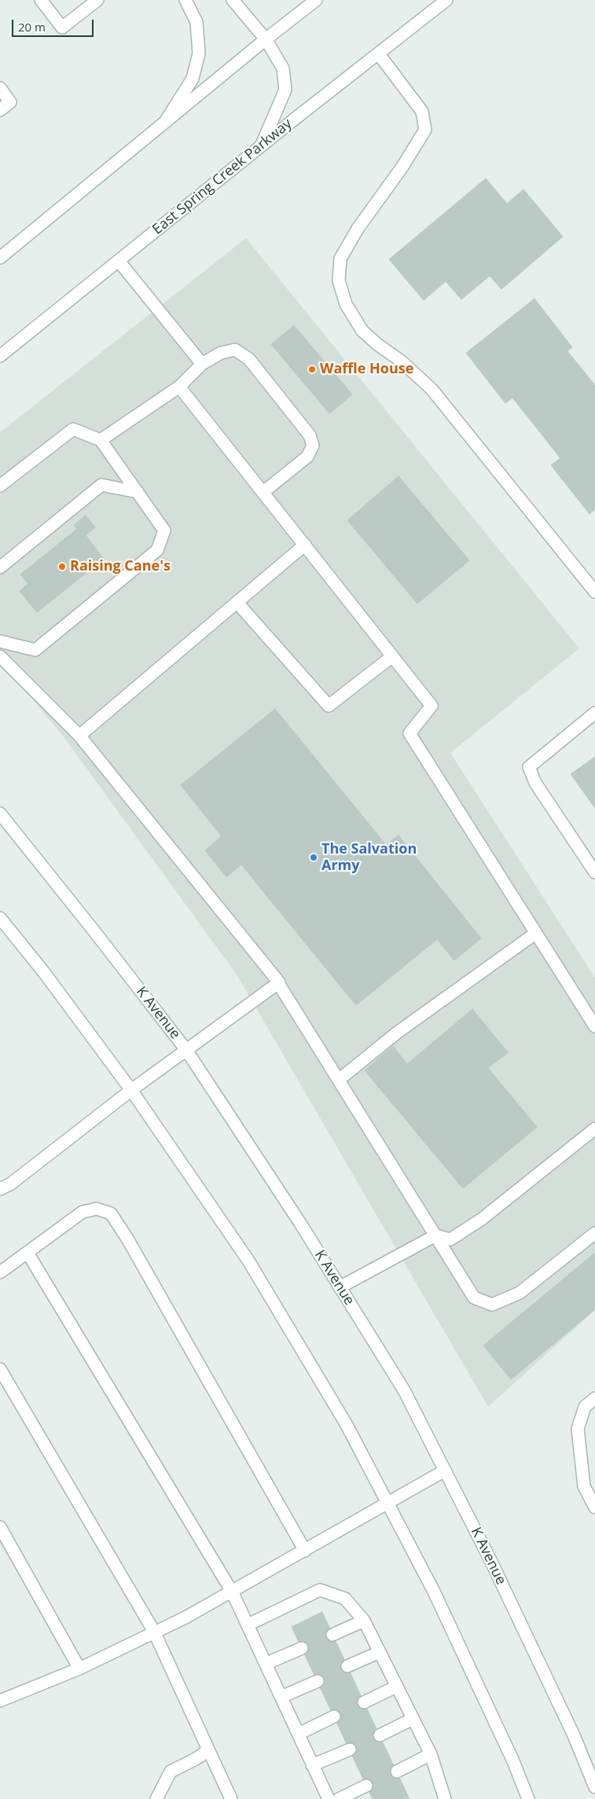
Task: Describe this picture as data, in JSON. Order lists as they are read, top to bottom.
{
  "streets": {
    "main road": ["East Spring Creek Parkway", "K Avenue"]
  },
  "places": ["Waffle House", "Raising Cane's", "The Salvation Army"],
  "scale_bar": "20 m"
}
